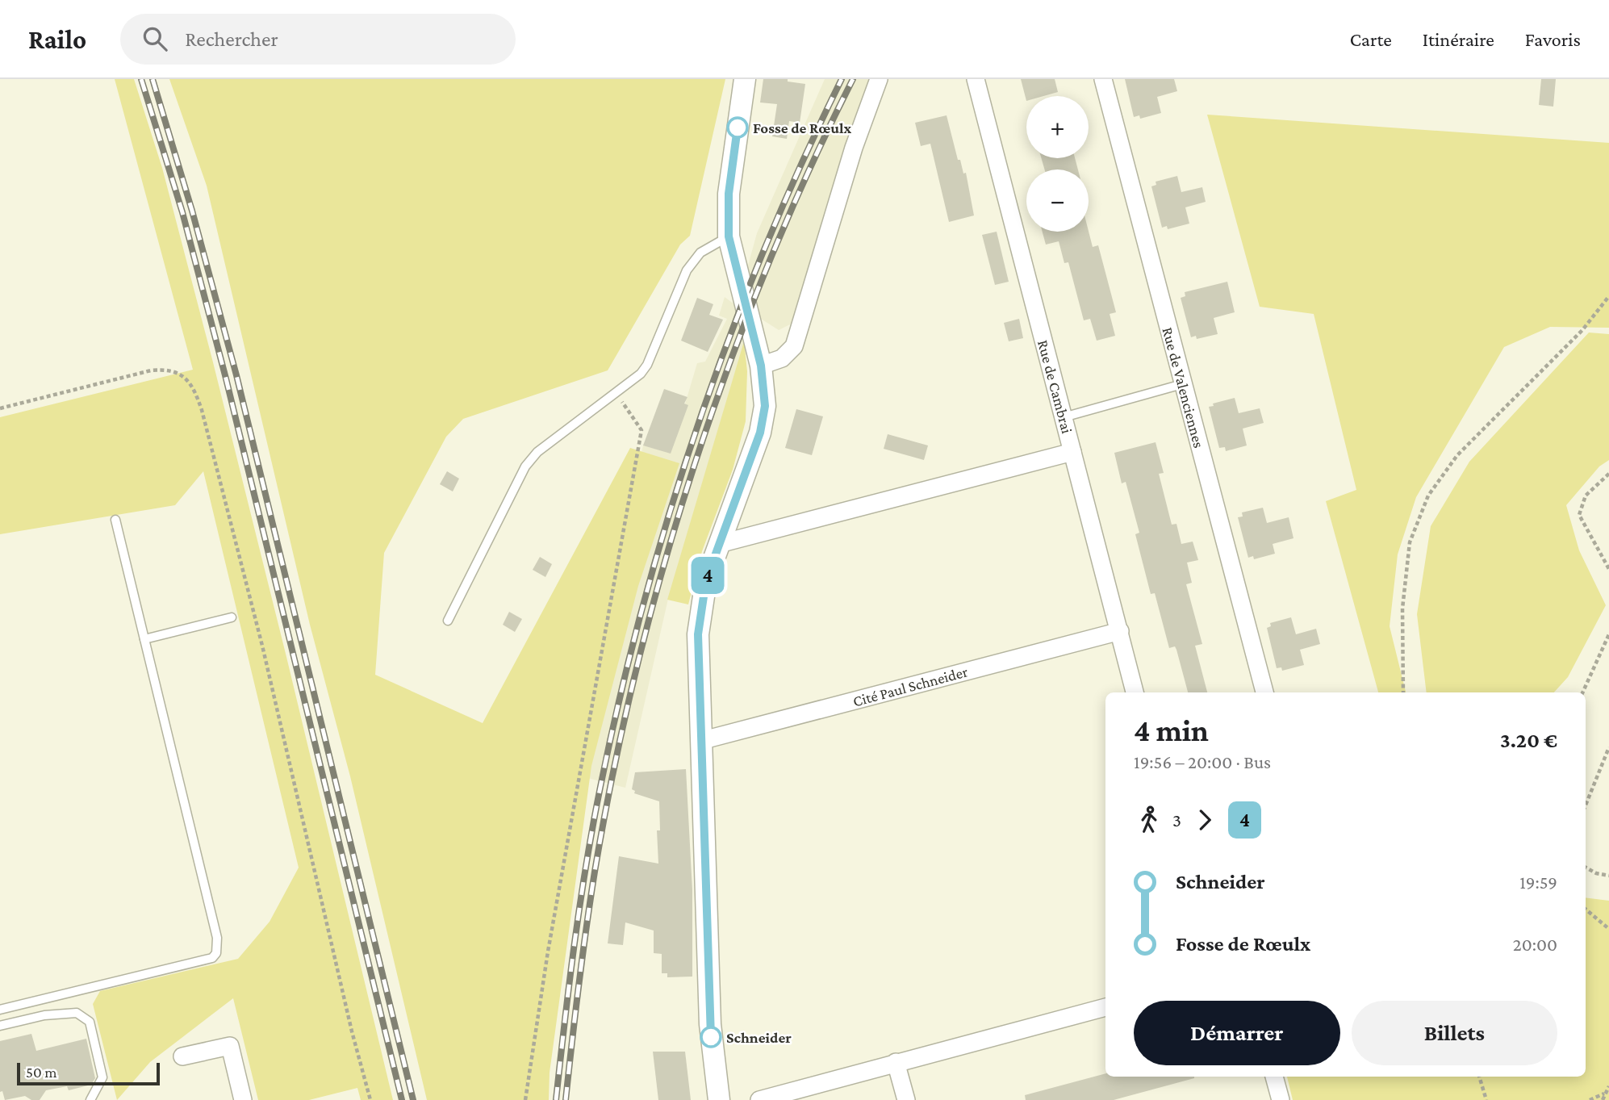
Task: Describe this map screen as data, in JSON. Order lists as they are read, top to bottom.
{
  "streets": {
    "street": ["Rue de Cambrai", "Rue de Valenciennes", "Cité Paul Schneider"]
  },
  "crossings": [
    ["Rue de Cambrai", "Cité Paul Schneider"]
  ],
  "places": ["Fosse de Rœulx", "Schneider"],
  "lines": ["bus line 4"],
  "scale_bar": "50 m",
  "page": {
    "header": "Railo",
    "search": "Rechercher",
    "nav": ["Carte", "Itinéraire", "Favoris"],
    "on_map": "4",
    "map_buttons": ["+", "−"],
    "heading": ["4 min", "19:56 – 20:00 · Bus", "3.20 €"],
    "legs": ["3", "4"],
    "list": [
      {
        "name": "Schneider",
        "value": "19:59"
      },
      {
        "name": "Fosse de Rœulx",
        "value": "20:00"
      }
    ],
    "buttons": ["Démarrer", "Billets"],
    "scale": "50 m"
  }
}
